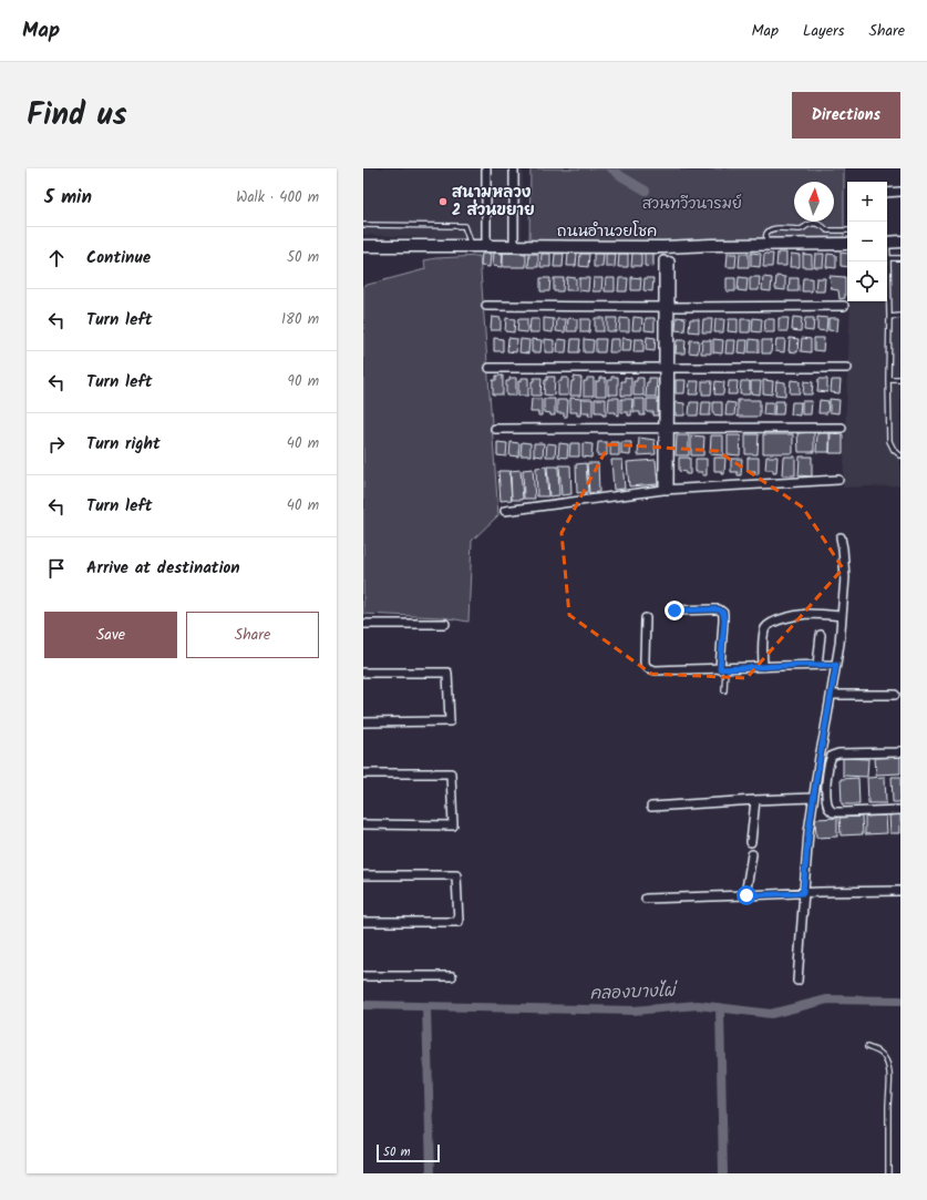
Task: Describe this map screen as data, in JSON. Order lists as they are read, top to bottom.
{
  "streets": {
    "street": ["ถนนอำนวยโชค"]
  },
  "water": ["คลองบางไผ่"],
  "parks": ["สวนทวีวนารมย์"],
  "places": ["สนามหลวง 2 ส่วนขยาย"],
  "scale_bar": "50 m",
  "north": "top",
  "page": {
    "header": "Map",
    "nav": ["Map", "Layers", "Share"],
    "title": "Find us",
    "buttons": [
      "Directions",
      ["Save", "Share"]
    ],
    "heading": ["5 min", "Walk · 400 m"],
    "map_buttons": ["+", "−"],
    "list": [
      ["Continue", "50 m"],
      ["Turn left", "180 m"],
      ["Turn left", "90 m"],
      ["Turn right", "40 m"],
      ["Turn left", "40 m"],
      "Arrive at destination"
    ],
    "scale": "50 m"
  }
}
